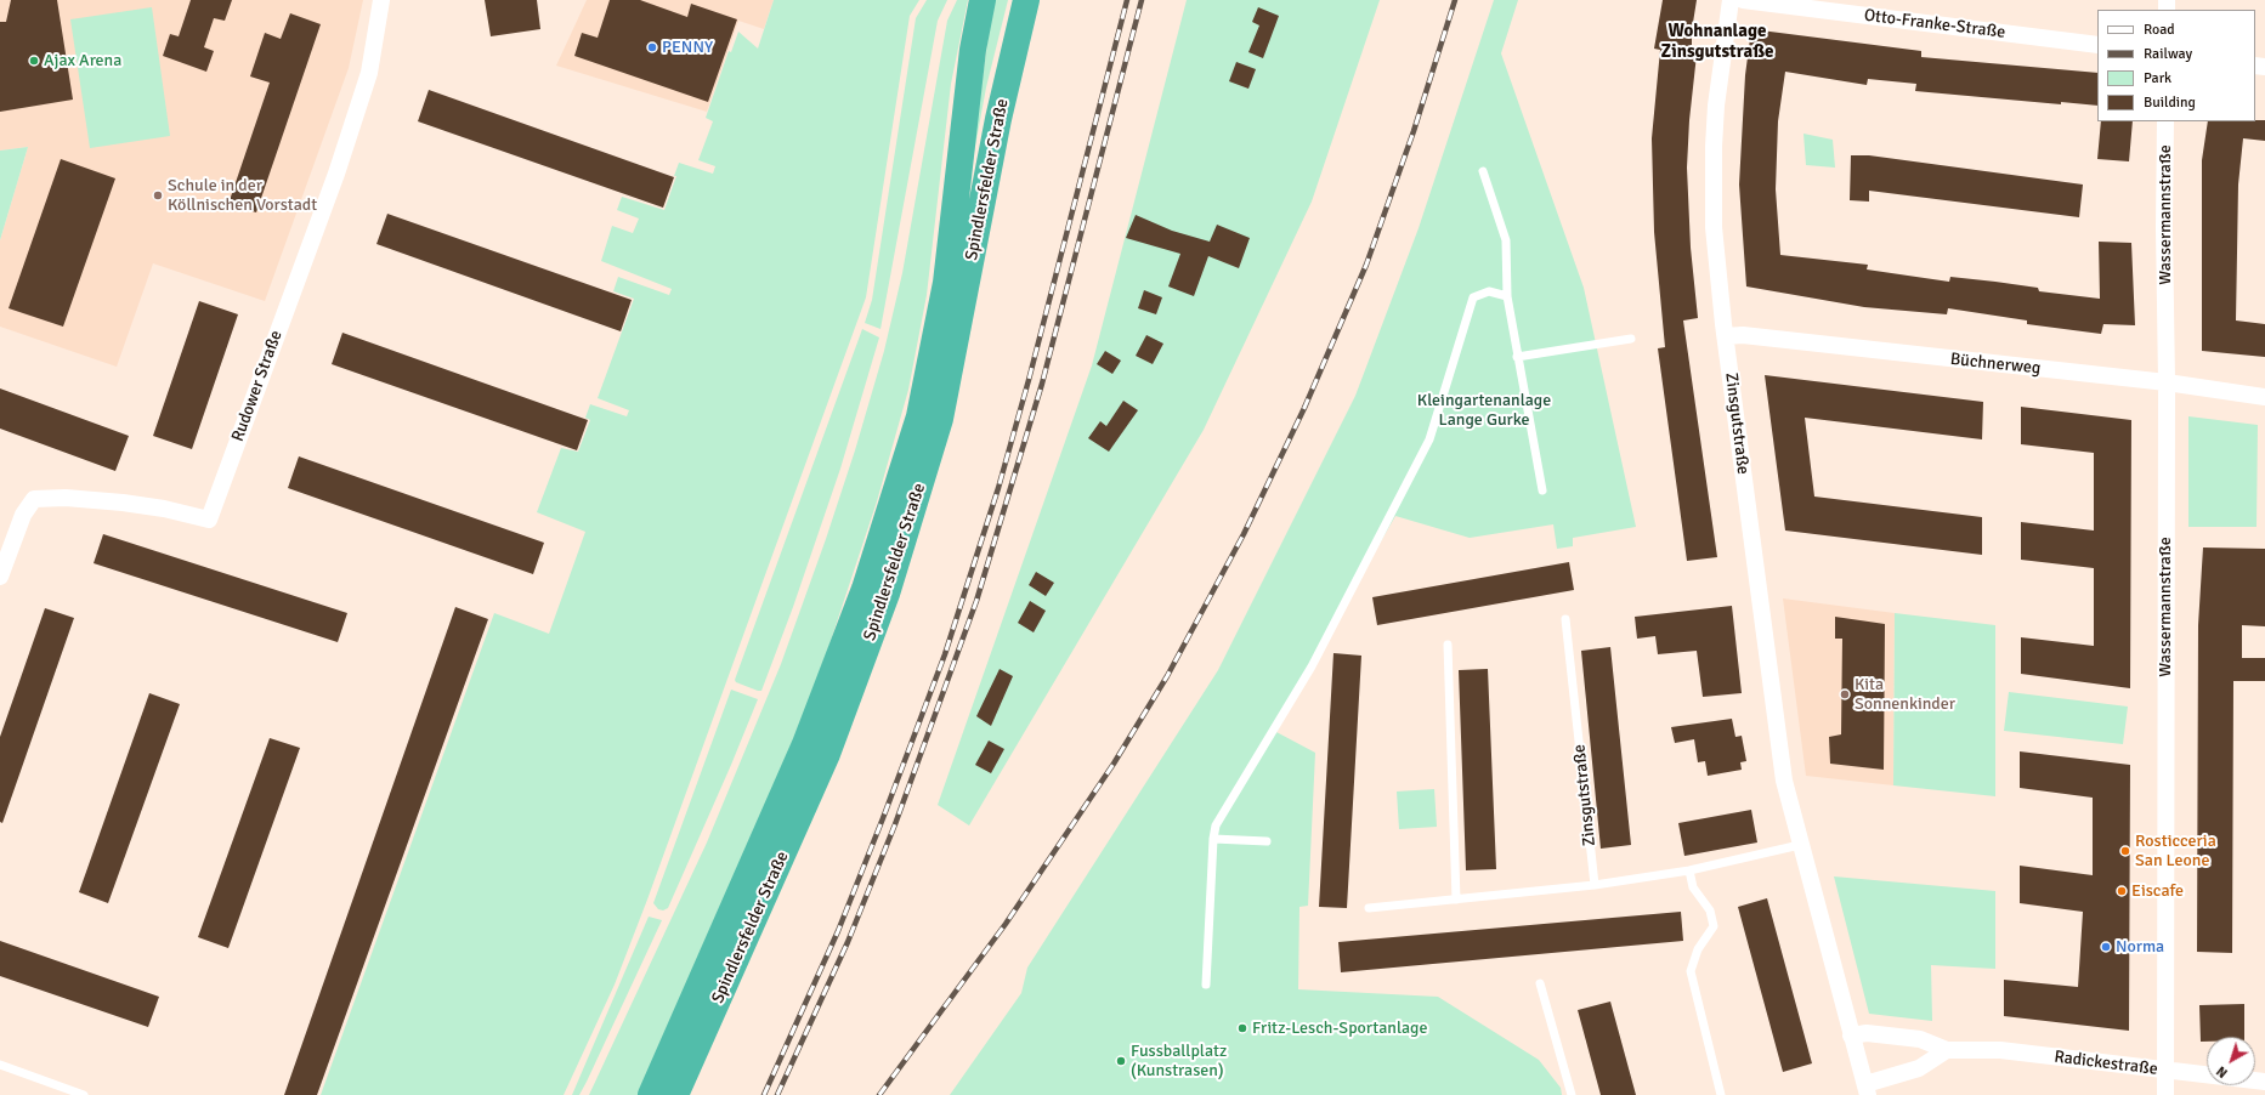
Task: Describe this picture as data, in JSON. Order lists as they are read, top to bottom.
{
  "streets": {
    "highway": ["Spindlersfelder Straße"],
    "street": [
      "Otto-Franke-Straße",
      "Wassermannstraße",
      "Büchnerweg",
      "Rudower Straße",
      "Zinsgutstraße",
      "Radickestraße"
    ]
  },
  "crossings": [
    ["Wassermannstraße", "Büchnerweg"],
    ["Wassermannstraße", "Radickestraße"],
    ["Büchnerweg", "Zinsgutstraße"],
    ["Zinsgutstraße", "Radickestraße"]
  ],
  "districts": ["Wohnanlage Zinsgutstraße"],
  "parks": ["Kleingartenanlage Lange Gurke"],
  "places": [
    "PENNY",
    "Ajax Arena",
    "Schule in der Köllnischen Vorstadt",
    "Kita Sonnenkinder",
    "Rosticceria San Leone",
    "Eiscafe",
    "Norma",
    "Fritz-Lesch-Sportanlage",
    "Fussballplatz (Kunstrasen)"
  ],
  "legend": [
    "Road",
    "Railway",
    "Park",
    "Building"
  ],
  "north": "bottom left"
}
